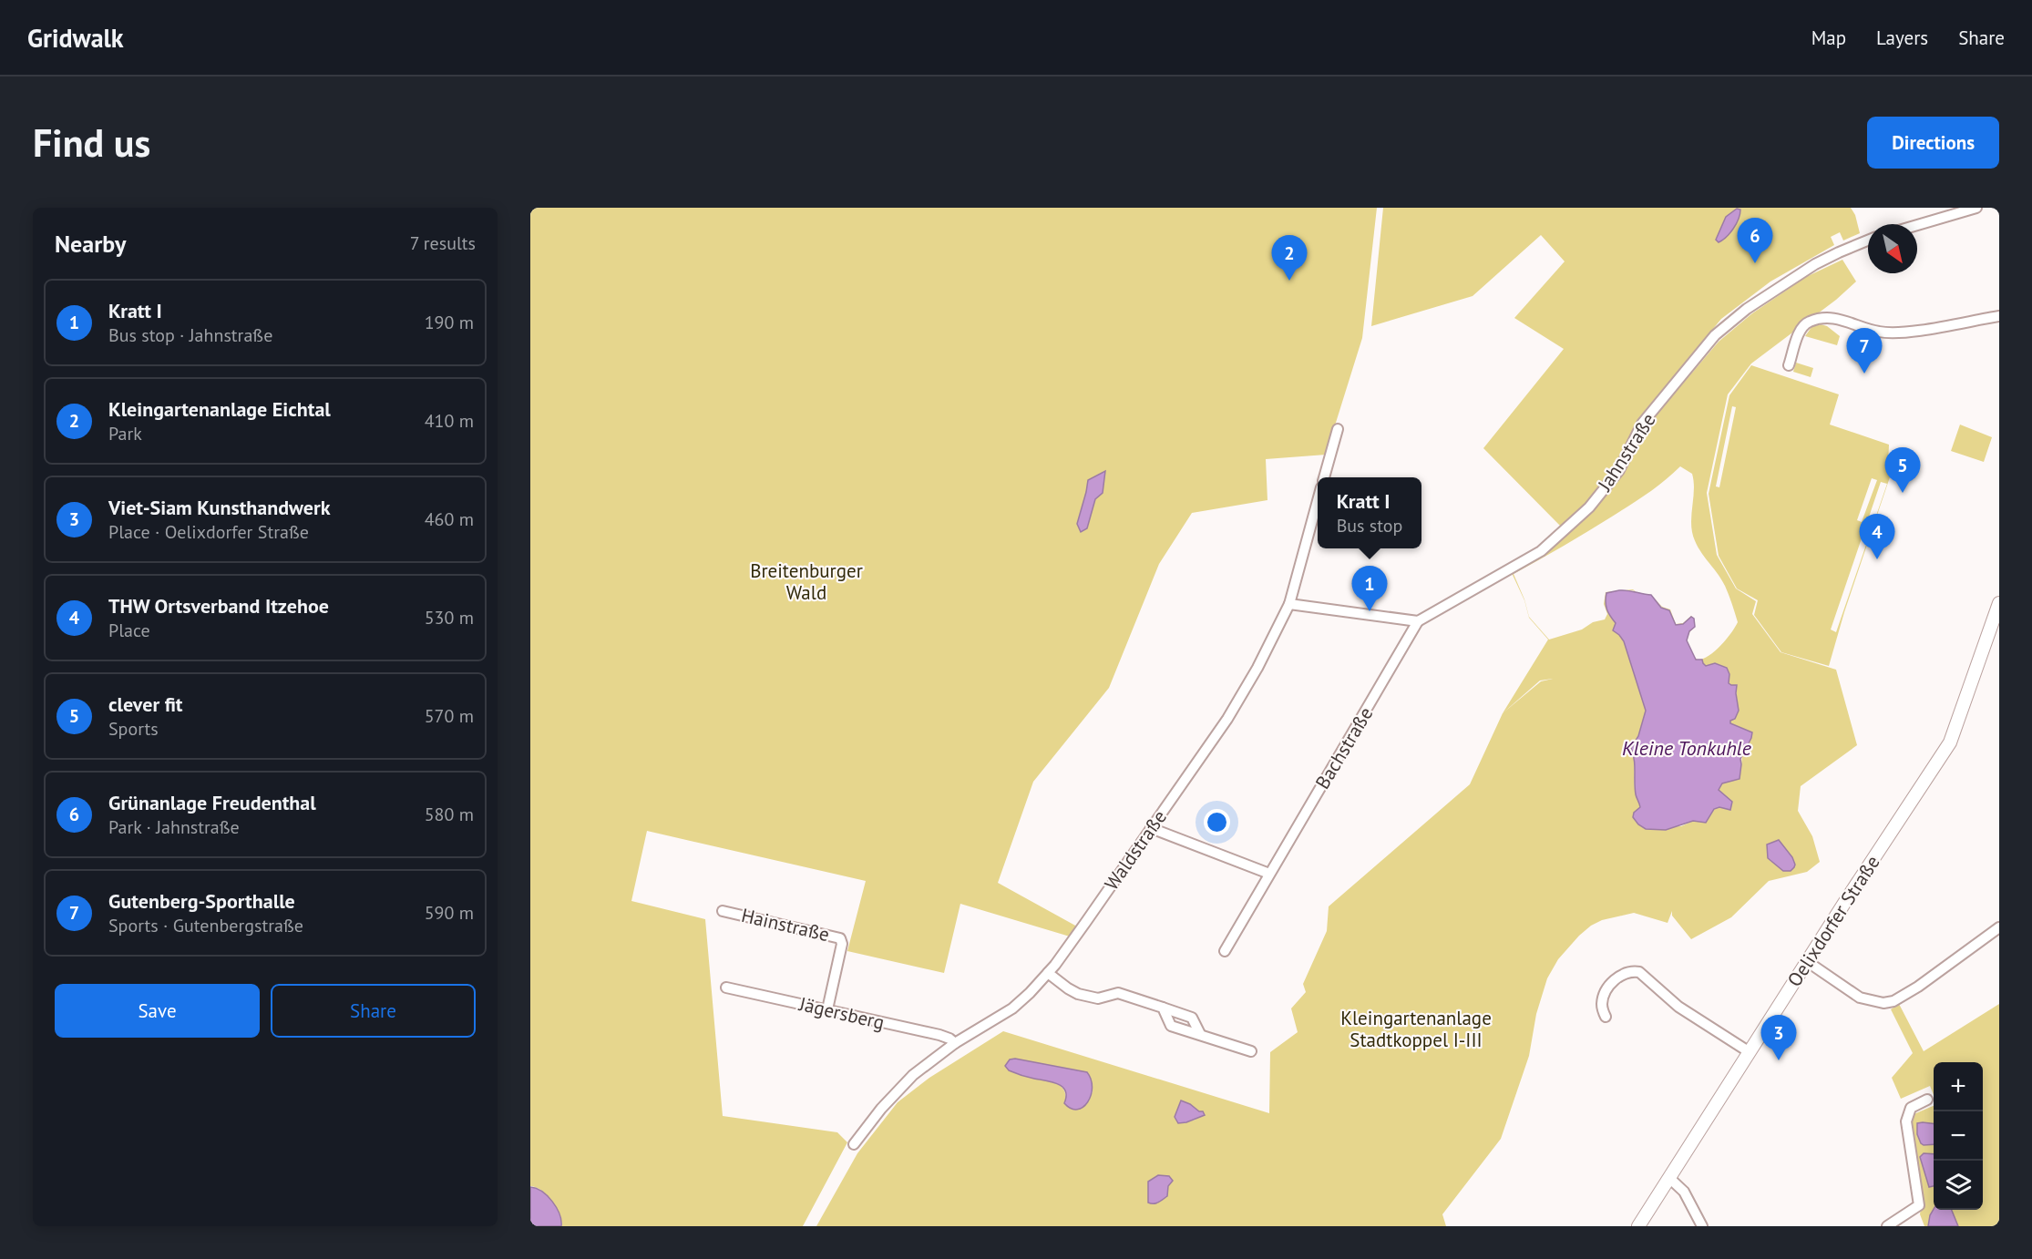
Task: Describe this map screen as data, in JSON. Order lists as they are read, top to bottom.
{
  "streets": {
    "street": [
      "Jahnstraße",
      "Bachstraße",
      "Waldstraße",
      "Oelixdorfer Straße",
      "Hainstraße",
      "Jägersberg"
    ]
  },
  "crossings": [
    ["Jahnstraße", "Bachstraße"],
    ["Waldstraße", "Jägersberg"],
    ["Hainstraße", "Jägersberg"]
  ],
  "water": ["Kleine Tonkuhle"],
  "parks": ["Breitenburger Wald", "Kleingartenanlage Stadtkoppel I-III"],
  "north": "bottom right",
  "page": {
    "header": "Gridwalk",
    "nav": ["Map", "Layers", "Share"],
    "buttons": [
      "Directions",
      ["Save", "Share"]
    ],
    "title": "Find us",
    "heading": ["Nearby", "7 results"],
    "pins": [
      "6",
      "2",
      "7",
      "5",
      "4",
      "1",
      "3"
    ],
    "list": [
      {
        "mark": "1",
        "name": "Kratt I",
        "note": "Bus stop · Jahnstraße",
        "value": "190 m"
      },
      {
        "mark": "2",
        "name": "Kleingartenanlage Eichtal",
        "note": "Park",
        "value": "410 m"
      },
      {
        "mark": "3",
        "name": "Viet-Siam Kunsthandwerk",
        "note": "Place · Oelixdorfer Straße",
        "value": "460 m"
      },
      {
        "mark": "4",
        "name": "THW Ortsverband Itzehoe",
        "note": "Place",
        "value": "530 m"
      },
      {
        "mark": "5",
        "name": "clever fit",
        "note": "Sports",
        "value": "570 m"
      },
      {
        "mark": "6",
        "name": "Grünanlage Freudenthal",
        "note": "Park · Jahnstraße",
        "value": "580 m"
      },
      {
        "mark": "7",
        "name": "Gutenberg-Sporthalle",
        "note": "Sports · Gutenbergstraße",
        "value": "590 m"
      }
    ],
    "popup": ["Kratt I", "Bus stop"],
    "map_buttons": ["+", "−"]
  }
}
